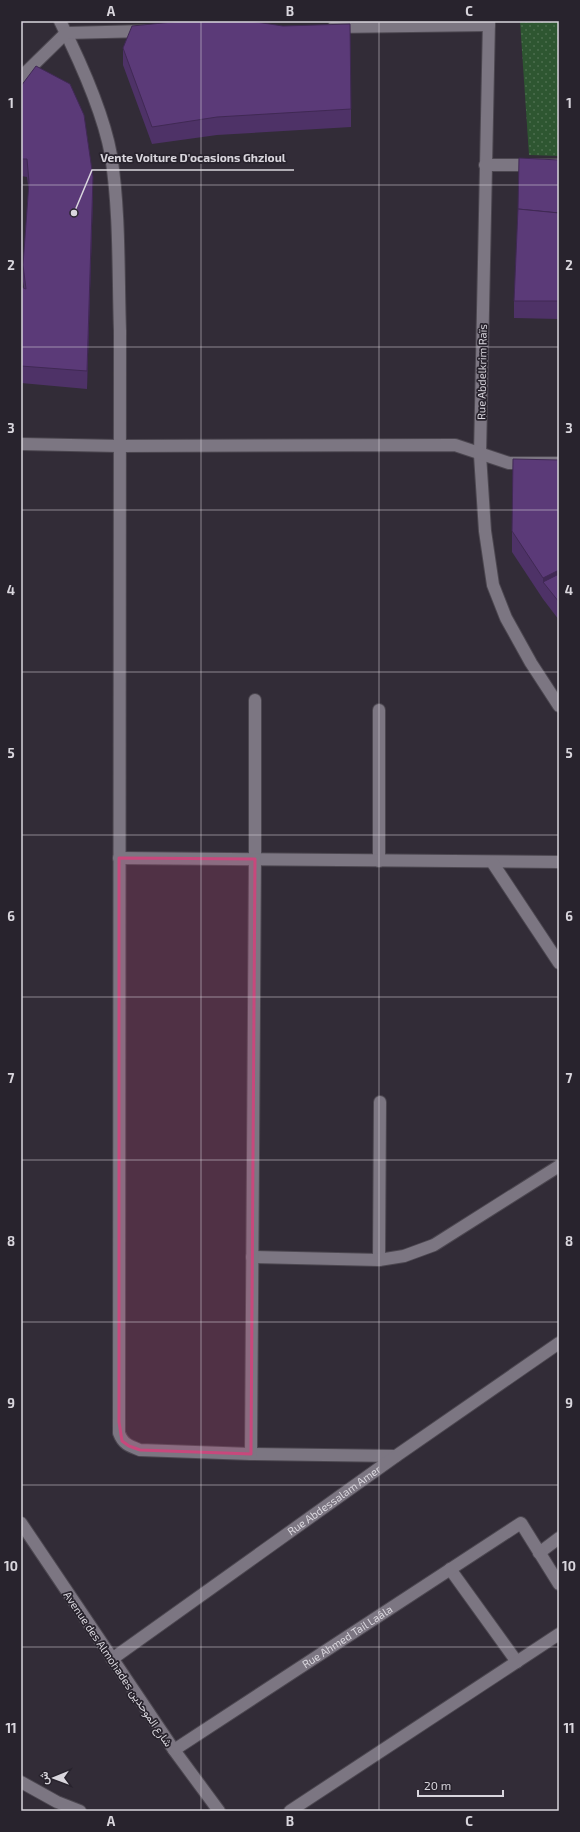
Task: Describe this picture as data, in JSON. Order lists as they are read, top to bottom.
{
  "streets": {
    "street": [
      "Rue Abdelkrim Raïs",
      "Rue Abdessalam Amer",
      "Rue Ahmed Tail Laâla",
      "Avenue des Almohades شارع الموحدين"
    ]
  },
  "crossings": [
    ["Rue Abdessalam Amer", "Avenue des Almohades شارع الموحدين"],
    ["Rue Ahmed Tail Laâla", "Avenue des Almohades شارع الموحدين"]
  ],
  "places": ["Vente Voiture D'ocasions Ghzioul"],
  "scale_bar": "20 m",
  "north": "left",
  "grid": {
    "columns": ["A", "B", "C"],
    "rows": [
      "1",
      "2",
      "3",
      "4",
      "5",
      "6",
      "7",
      "8",
      "9",
      "10",
      "11"
    ]
  }
}
